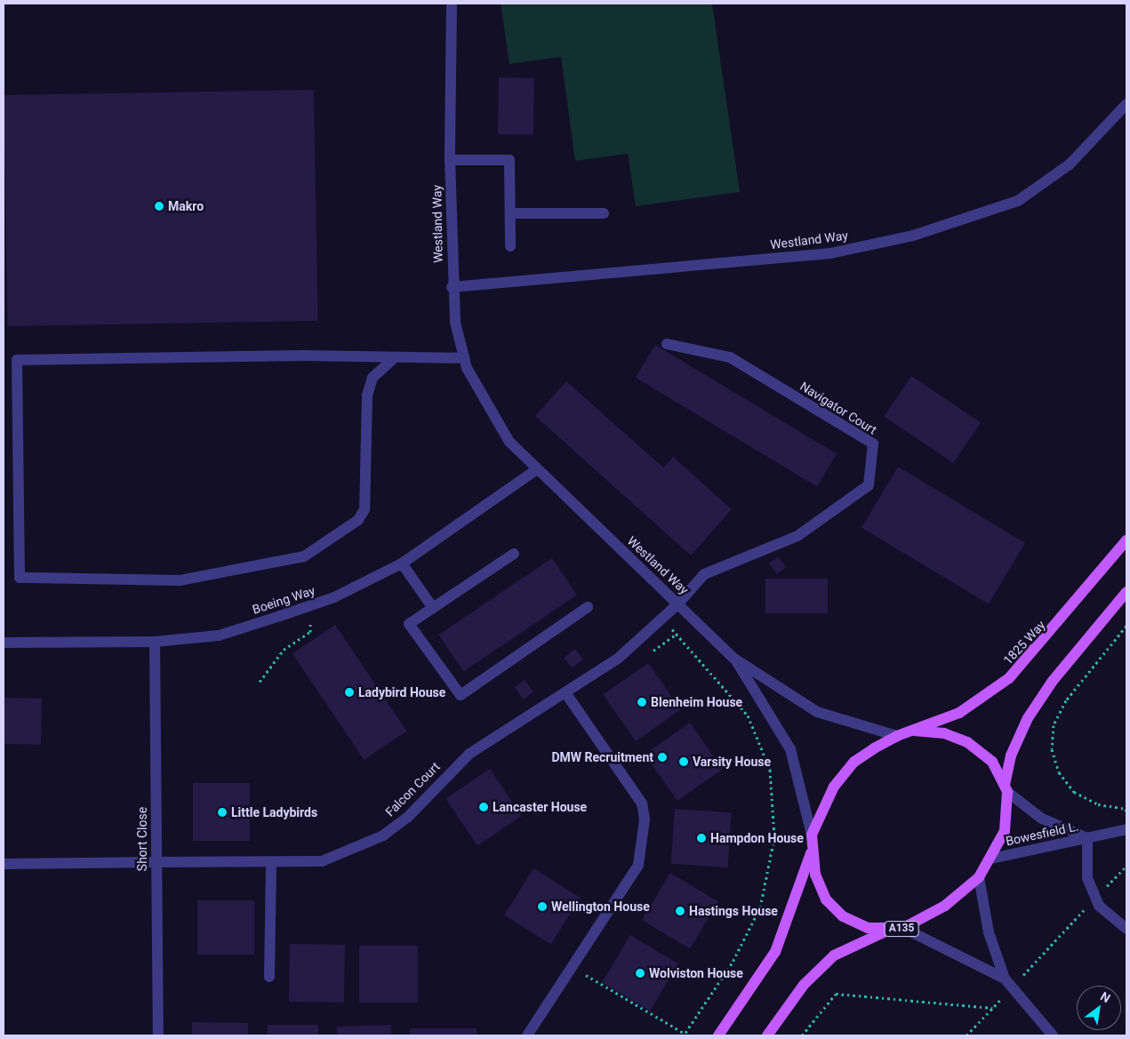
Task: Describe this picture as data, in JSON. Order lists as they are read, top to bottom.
{
  "streets": {
    "main road": ["1825 Way", "A135"],
    "street": [
      "Westland Way",
      "Navigator Court",
      "Boeing Way",
      "Falcon Court",
      "Bowesfield L.",
      "Short Close"
    ]
  },
  "crossings": [
    ["Westland Way", "Navigator Court"],
    ["Westland Way", "Boeing Way"],
    ["Westland Way", "Falcon Court"],
    ["Westland Way", "A135"],
    ["Navigator Court", "Falcon Court"],
    ["Boeing Way", "Short Close"],
    ["1825 Way", "A135"],
    ["Falcon Court", "Short Close"],
    ["Bowesfield L.", "A135"]
  ],
  "places": [
    "Makro",
    "Ladybird House",
    "Blenheim House",
    "DMW Recruitment",
    "Varsity House",
    "Lancaster House",
    "Little Ladybirds",
    "Hampdon House",
    "Wellington House",
    "Hastings House",
    "Wolviston House"
  ],
  "north": "top right"
}
